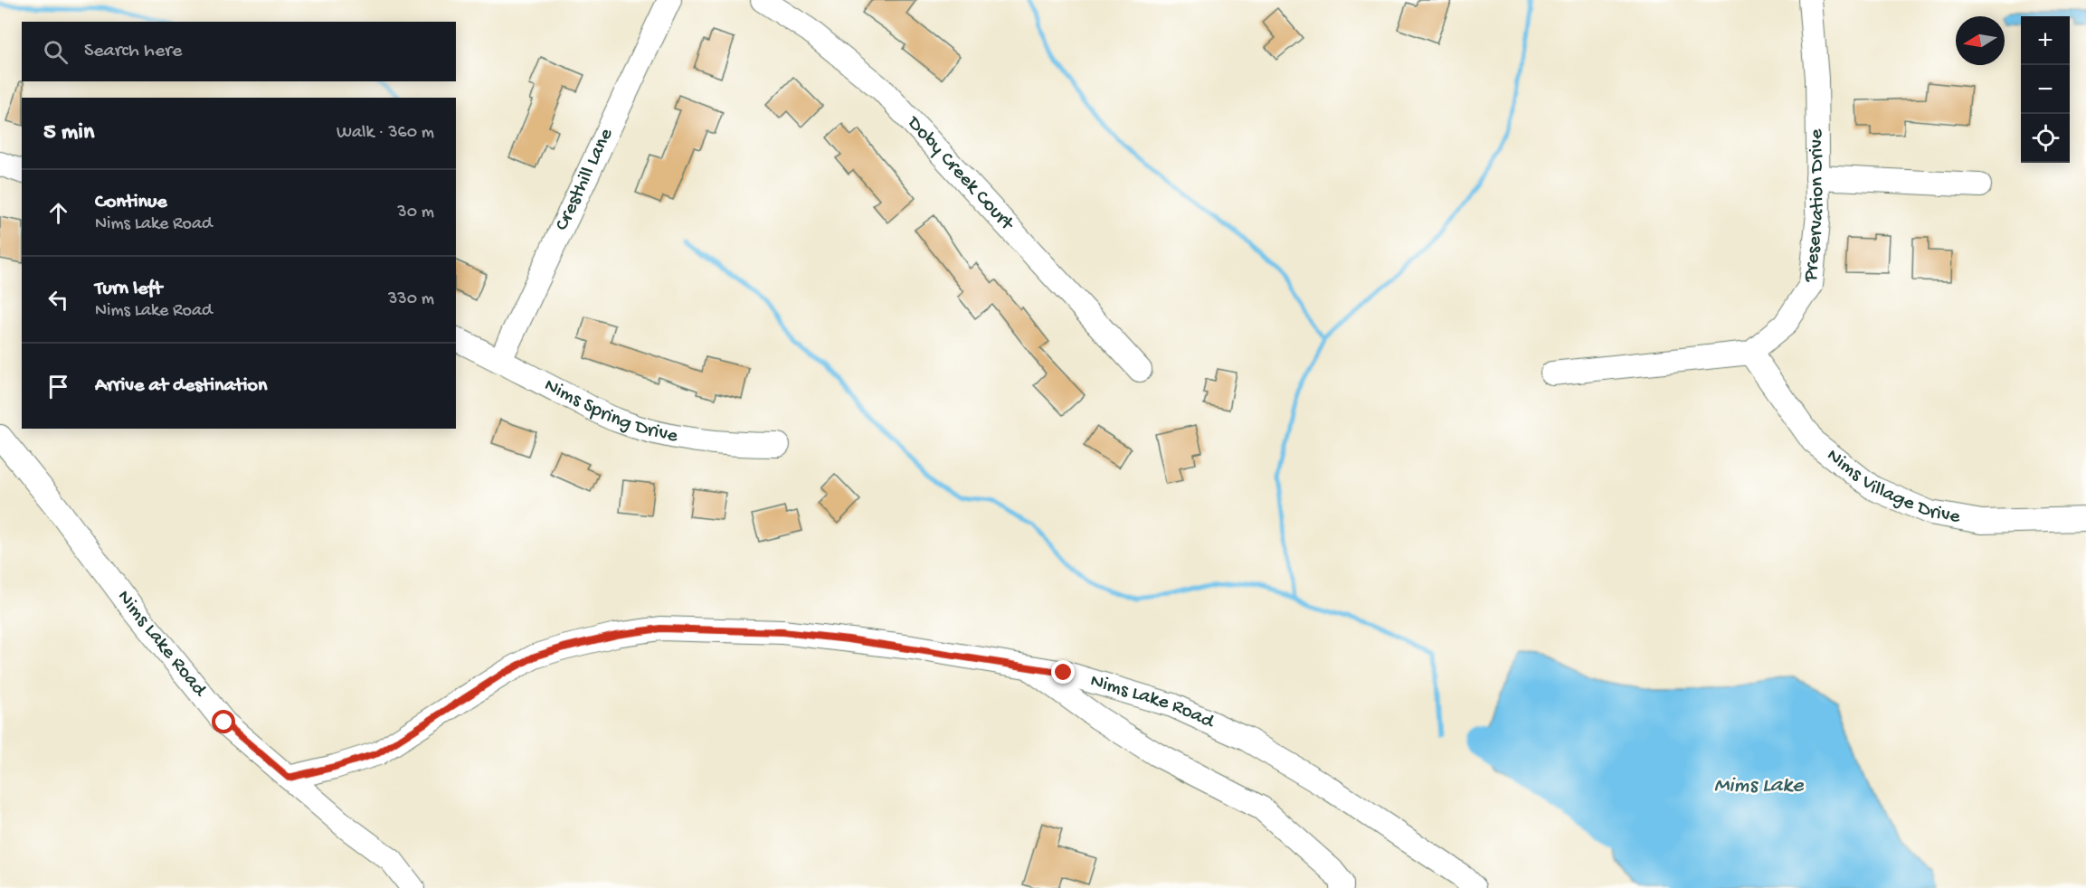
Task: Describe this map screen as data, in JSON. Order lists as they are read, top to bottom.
{
  "streets": {
    "street": [
      "Doby Creek Court",
      "Cresthill Lane",
      "Preservation Drive",
      "Nims Spring Drive",
      "Nims Village Drive",
      "Nims Lake Road"
    ]
  },
  "crossings": [
    ["Cresthill Lane", "Nims Spring Drive"],
    ["Preservation Drive", "Nims Village Drive"]
  ],
  "water": ["Mims Lake"],
  "north": "left",
  "page": {
    "map_buttons": ["+", "−"],
    "search": "Search here",
    "heading": ["5 min", "Walk · 360 m"],
    "list": [
      ["Continue", "Nims Lake Road", "30 m"],
      ["Turn left", "Nims Lake Road", "330 m"],
      "Arrive at destination"
    ]
  }
}
